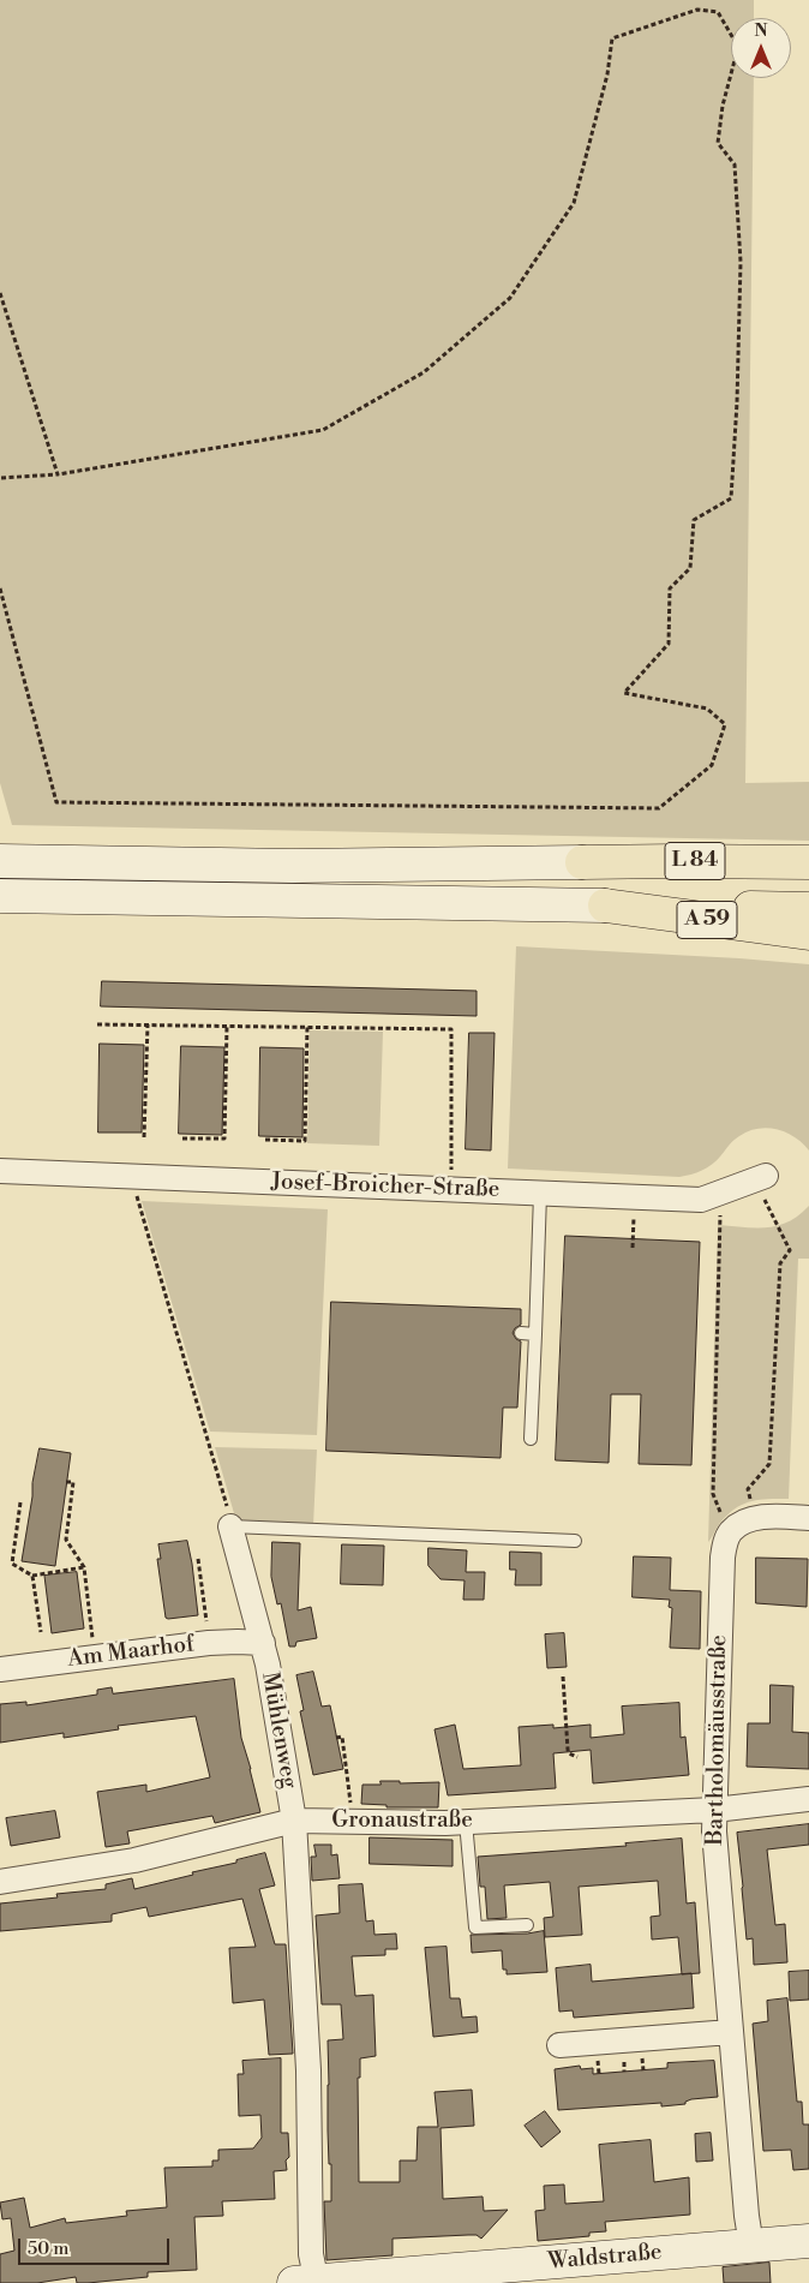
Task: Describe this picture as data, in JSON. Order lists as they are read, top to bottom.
{
  "streets": {
    "highway": ["L 84", "A 59"],
    "main road": ["Waldstraße"],
    "street": [
      "Josef-Broicher-Straße",
      "Am Maarhof",
      "Mühlenweg",
      "Bartholomäusstraße",
      "Gronaustraße"
    ]
  },
  "crossings": [
    ["L 84", "A 59"],
    ["Am Maarhof", "Mühlenweg"],
    ["Mühlenweg", "Gronaustraße"],
    ["Mühlenweg", "Waldstraße"],
    ["Bartholomäusstraße", "Gronaustraße"],
    ["Bartholomäusstraße", "Waldstraße"]
  ],
  "scale_bar": "50 m",
  "north": "top"
}
